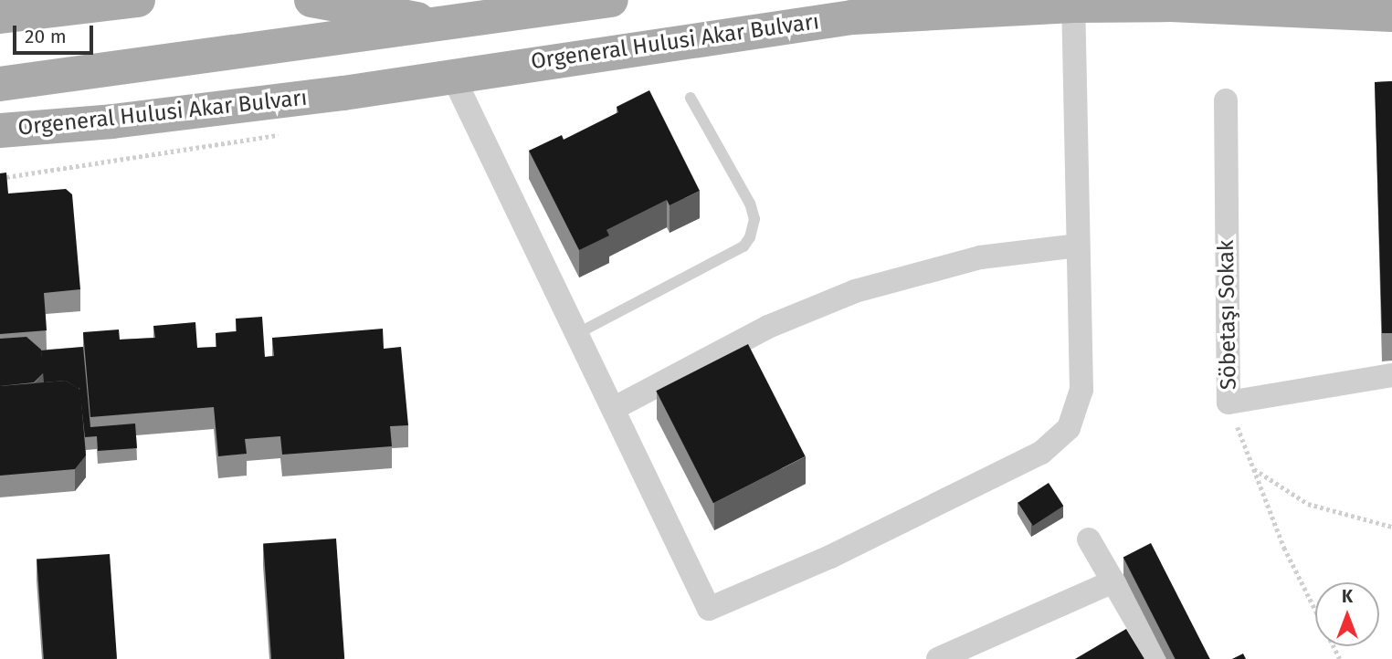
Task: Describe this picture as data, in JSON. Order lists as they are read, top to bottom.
{
  "streets": {
    "main road": ["Orgeneral Hulusi Akar Bulvarı"],
    "street": ["Söbetaşı Sokak"]
  },
  "scale_bar": "20 m",
  "north": "top"
}
